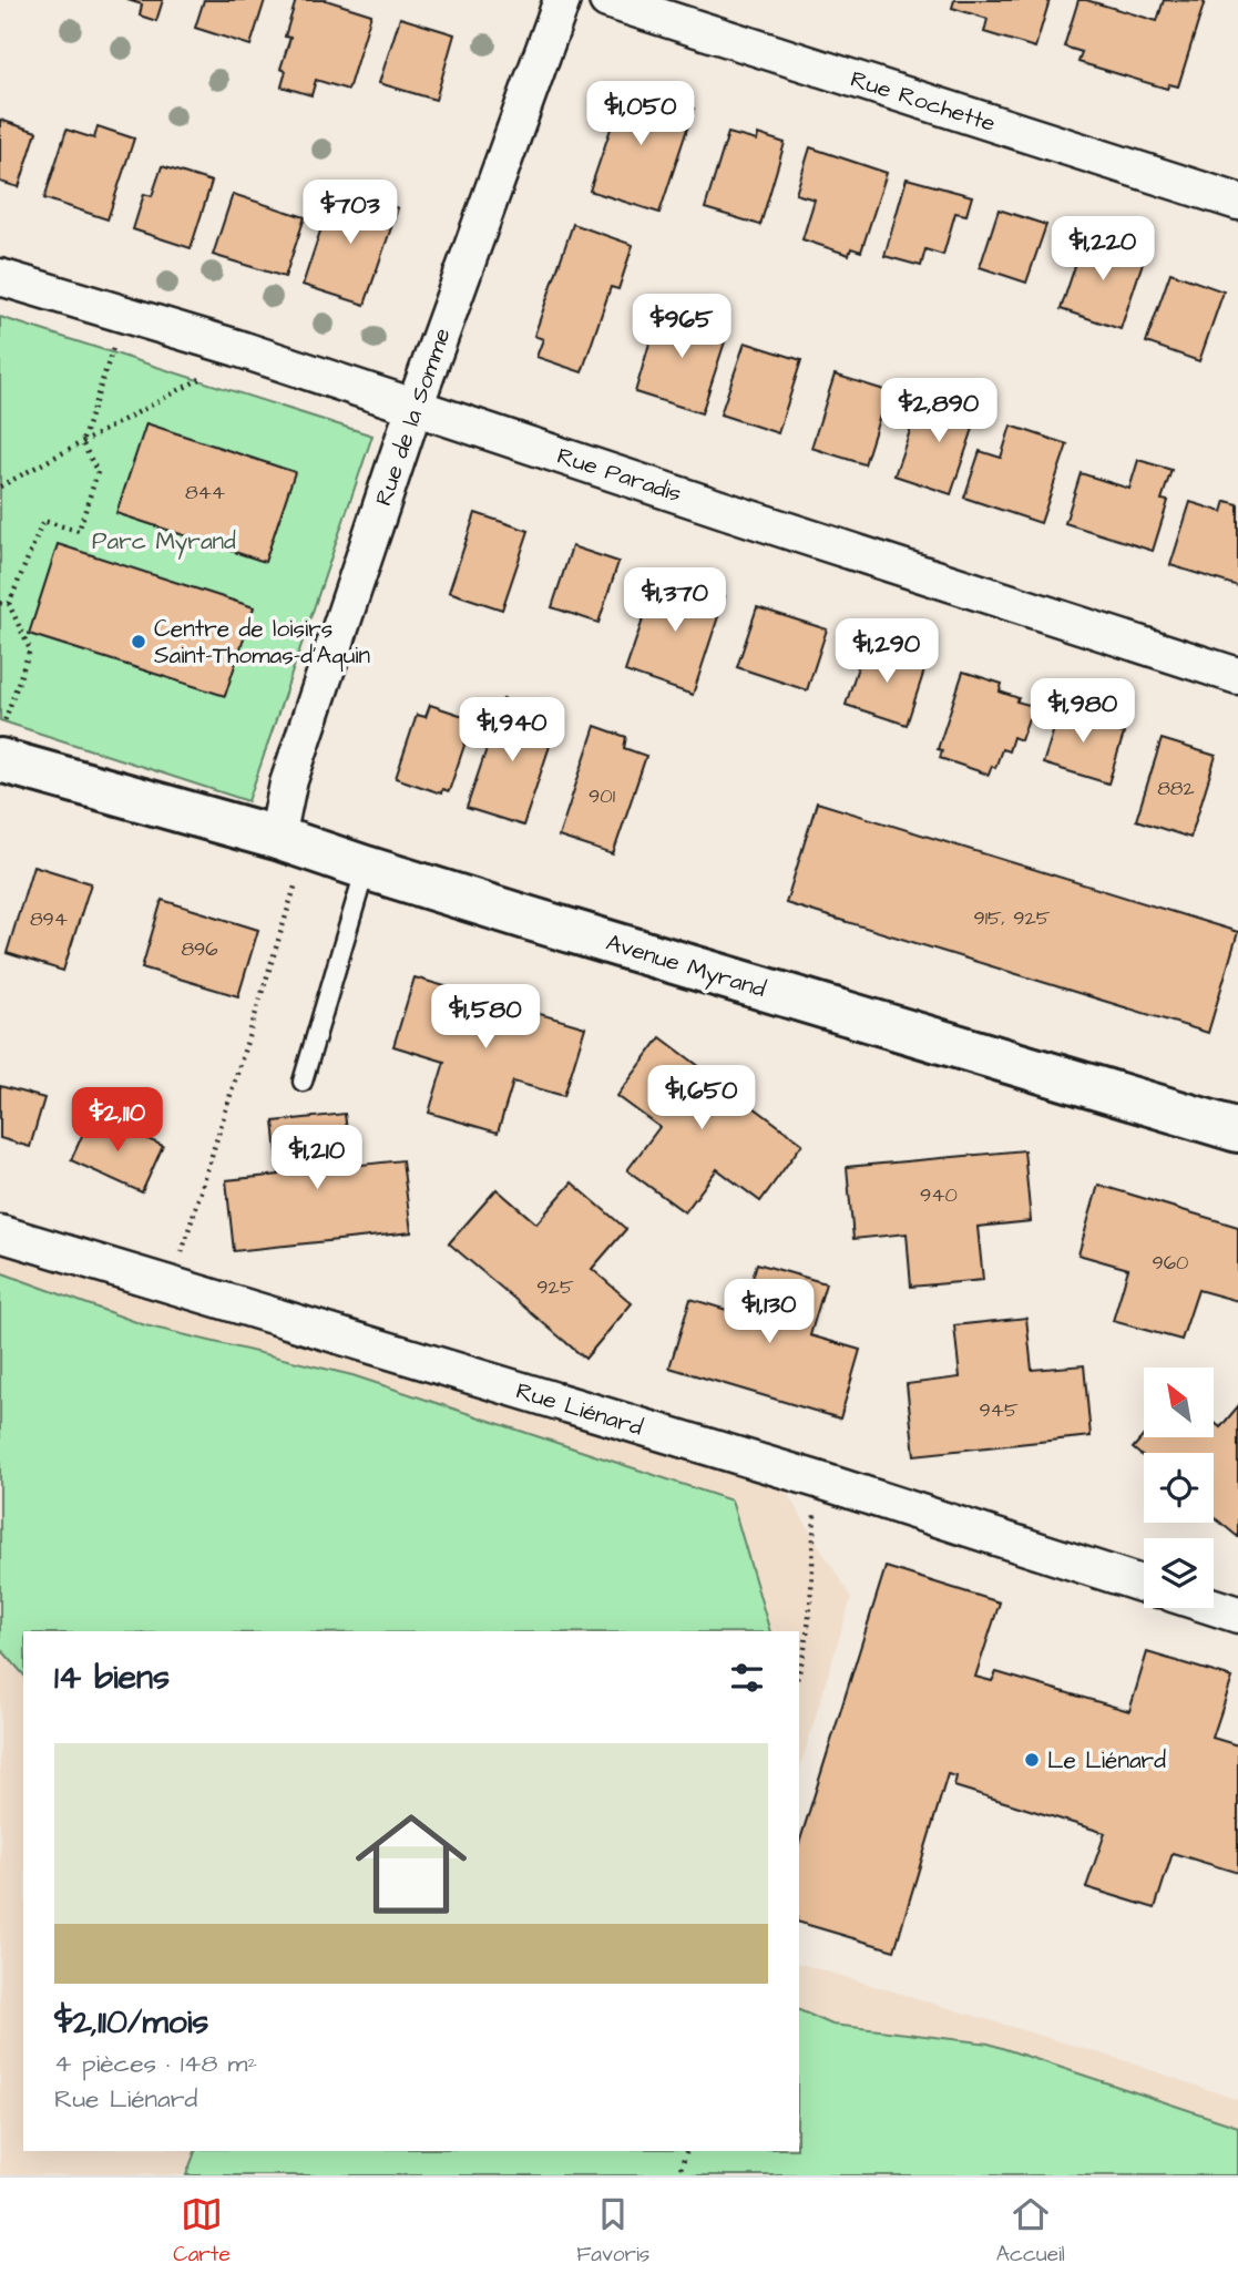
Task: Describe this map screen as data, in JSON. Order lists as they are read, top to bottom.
{
  "streets": {
    "street": [
      "Rue Rochette",
      "Rue de la Somme",
      "Rue Paradis",
      "Avenue Myrand",
      "Rue Liénard"
    ]
  },
  "crossings": [
    ["Rue de la Somme", "Rue Paradis"],
    ["Rue de la Somme", "Avenue Myrand"]
  ],
  "parks": ["Parc Myrand"],
  "places": ["Centre de loisirs Saint-Thomas-d'Aquin", "Le Liénard"],
  "house_numbers": [
    "844",
    "882",
    "901",
    "915, 925",
    "894",
    "896",
    "940",
    "960",
    "925",
    "945"
  ],
  "north": "top left",
  "page": {
    "price": [
      "$1,050",
      "$703",
      "$1,220",
      "$965",
      "$2,890",
      "$1,370",
      "$1,290",
      "$1,980",
      "$1,940",
      "$1,580",
      "$1,650",
      "$2,110",
      "$1,210",
      "$1,130"
    ],
    "heading": "14 biens",
    "list": [
      {
        "name": "$2,110/mois",
        "note": "4 pièces · 148 m² · Rue Liénard"
      }
    ],
    "tabs": ["Carte", "Favoris", "Accueil"]
  }
}
